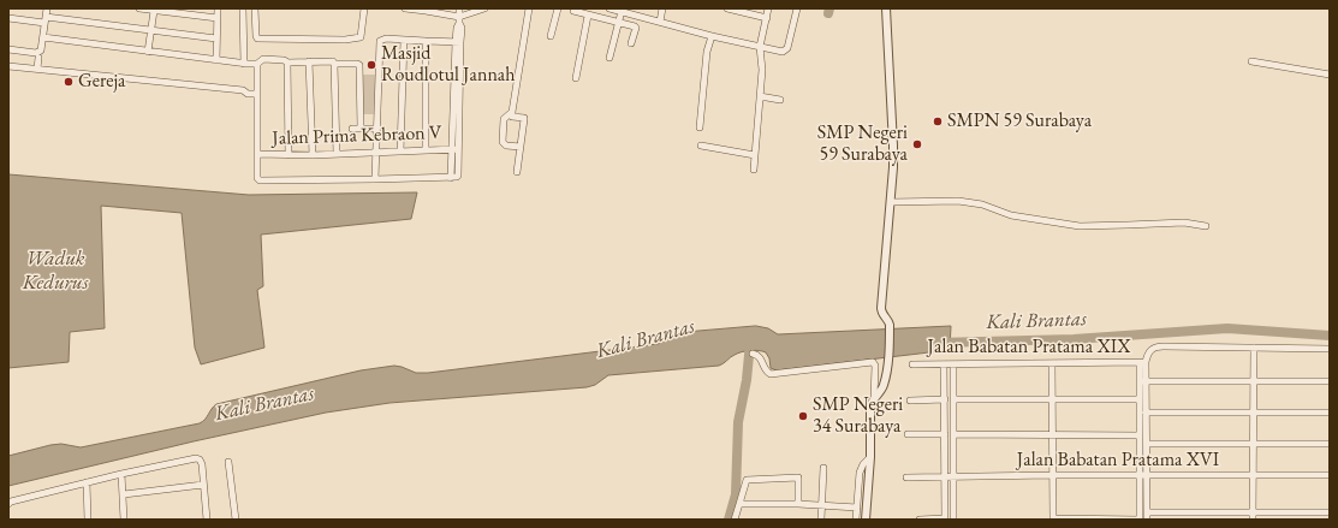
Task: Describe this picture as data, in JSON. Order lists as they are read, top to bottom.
{
  "streets": {
    "street": ["Jalan Prima Kebraon V", "Jalan Babatan Pratama XIX", "Jalan Babatan Pratama XVI"]
  },
  "water": ["Waduk Kedurus", "Kali Brantas"],
  "places": [
    "Masjid Roudlotul Jannah",
    "Gereja",
    "SMPN 59 Surabaya",
    "SMP Negeri 59 Surabaya",
    "SMP Negeri 34 Surabaya"
  ]
}
